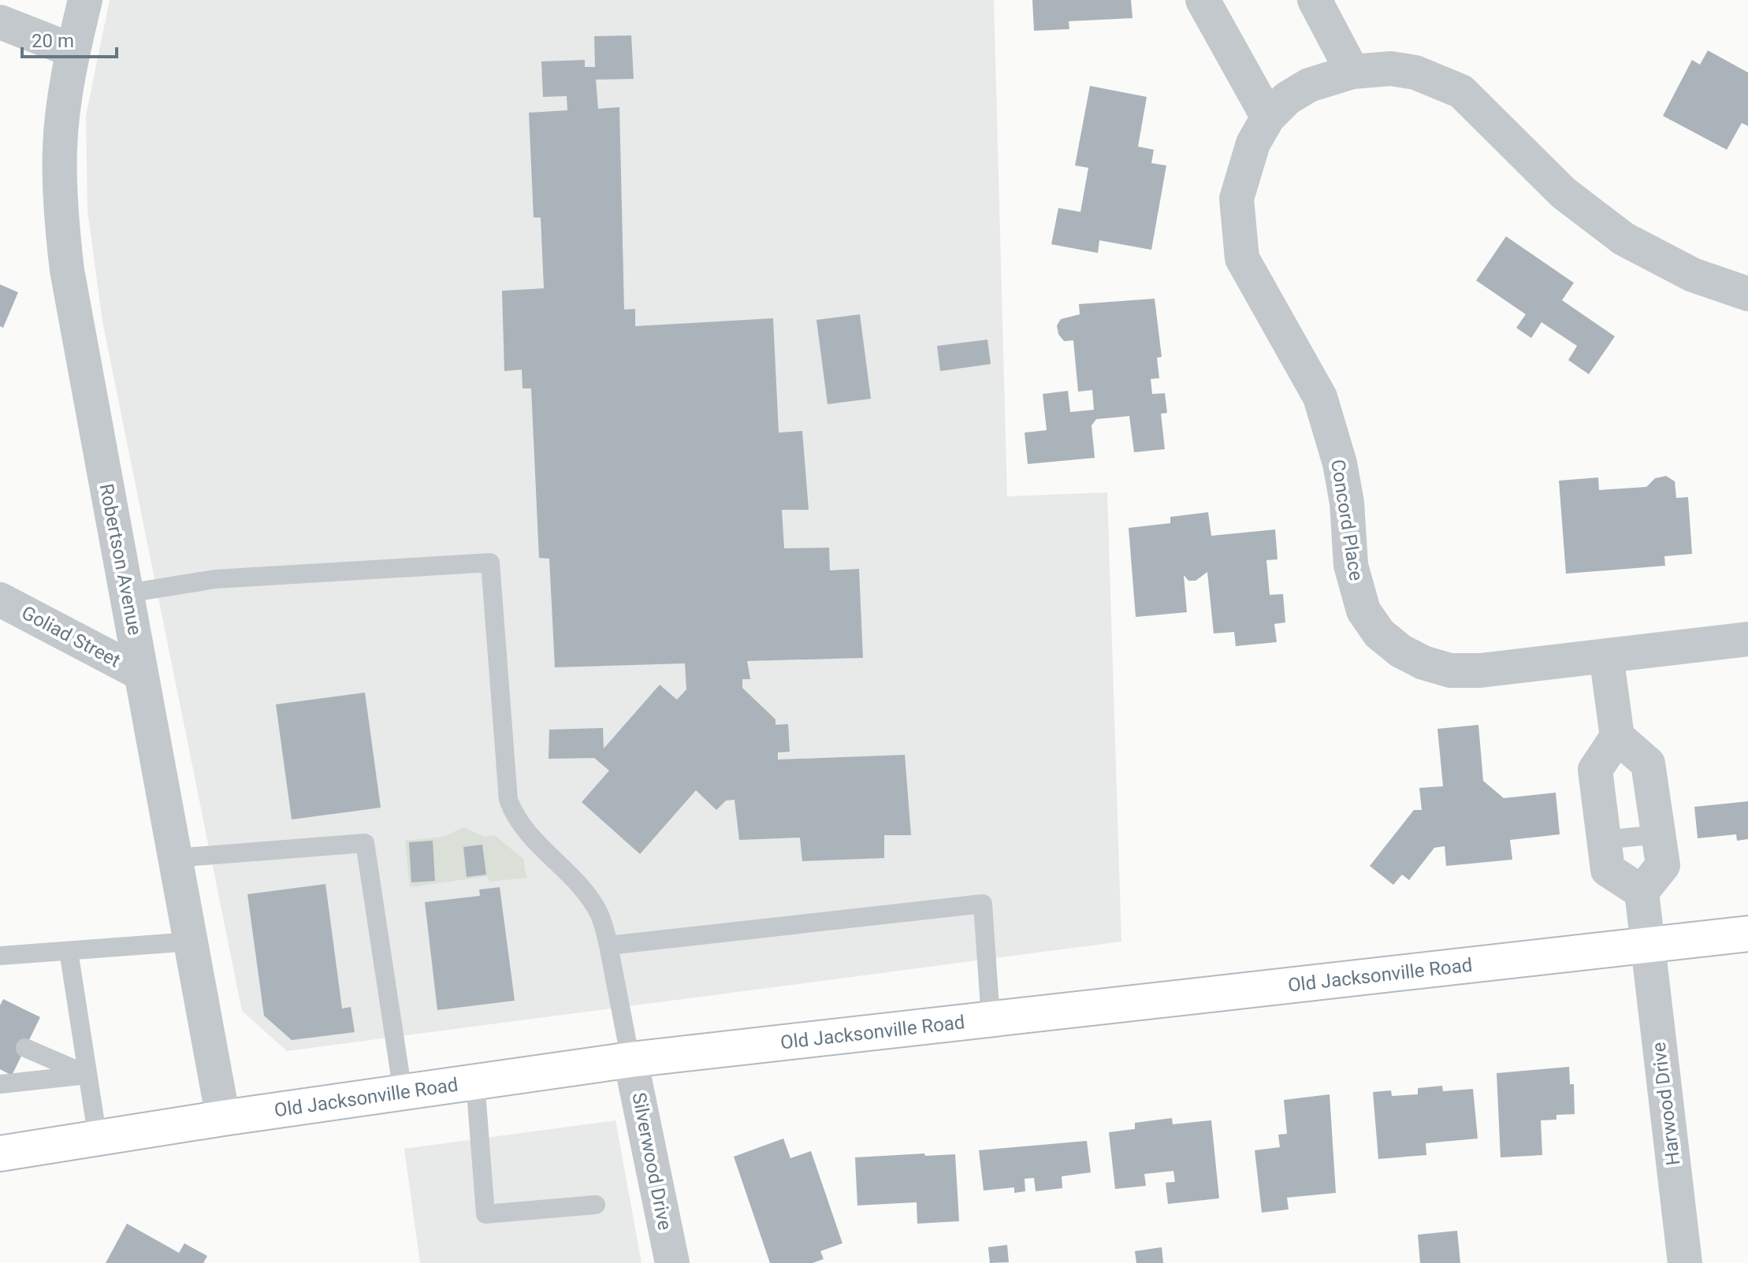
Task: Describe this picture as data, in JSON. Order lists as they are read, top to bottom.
{
  "streets": {
    "main road": ["Old Jacksonville Road"],
    "street": [
      "Concord Place",
      "Robertson Avenue",
      "Goliad Street",
      "Harwood Drive",
      "Silverwood Drive"
    ]
  },
  "crossings": [
    ["Robertson Avenue", "Goliad Street"],
    ["Robertson Avenue", "Old Jacksonville Road"],
    ["Old Jacksonville Road", "Harwood Drive"],
    ["Old Jacksonville Road", "Silverwood Drive"]
  ],
  "scale_bar": "20 m"
}
